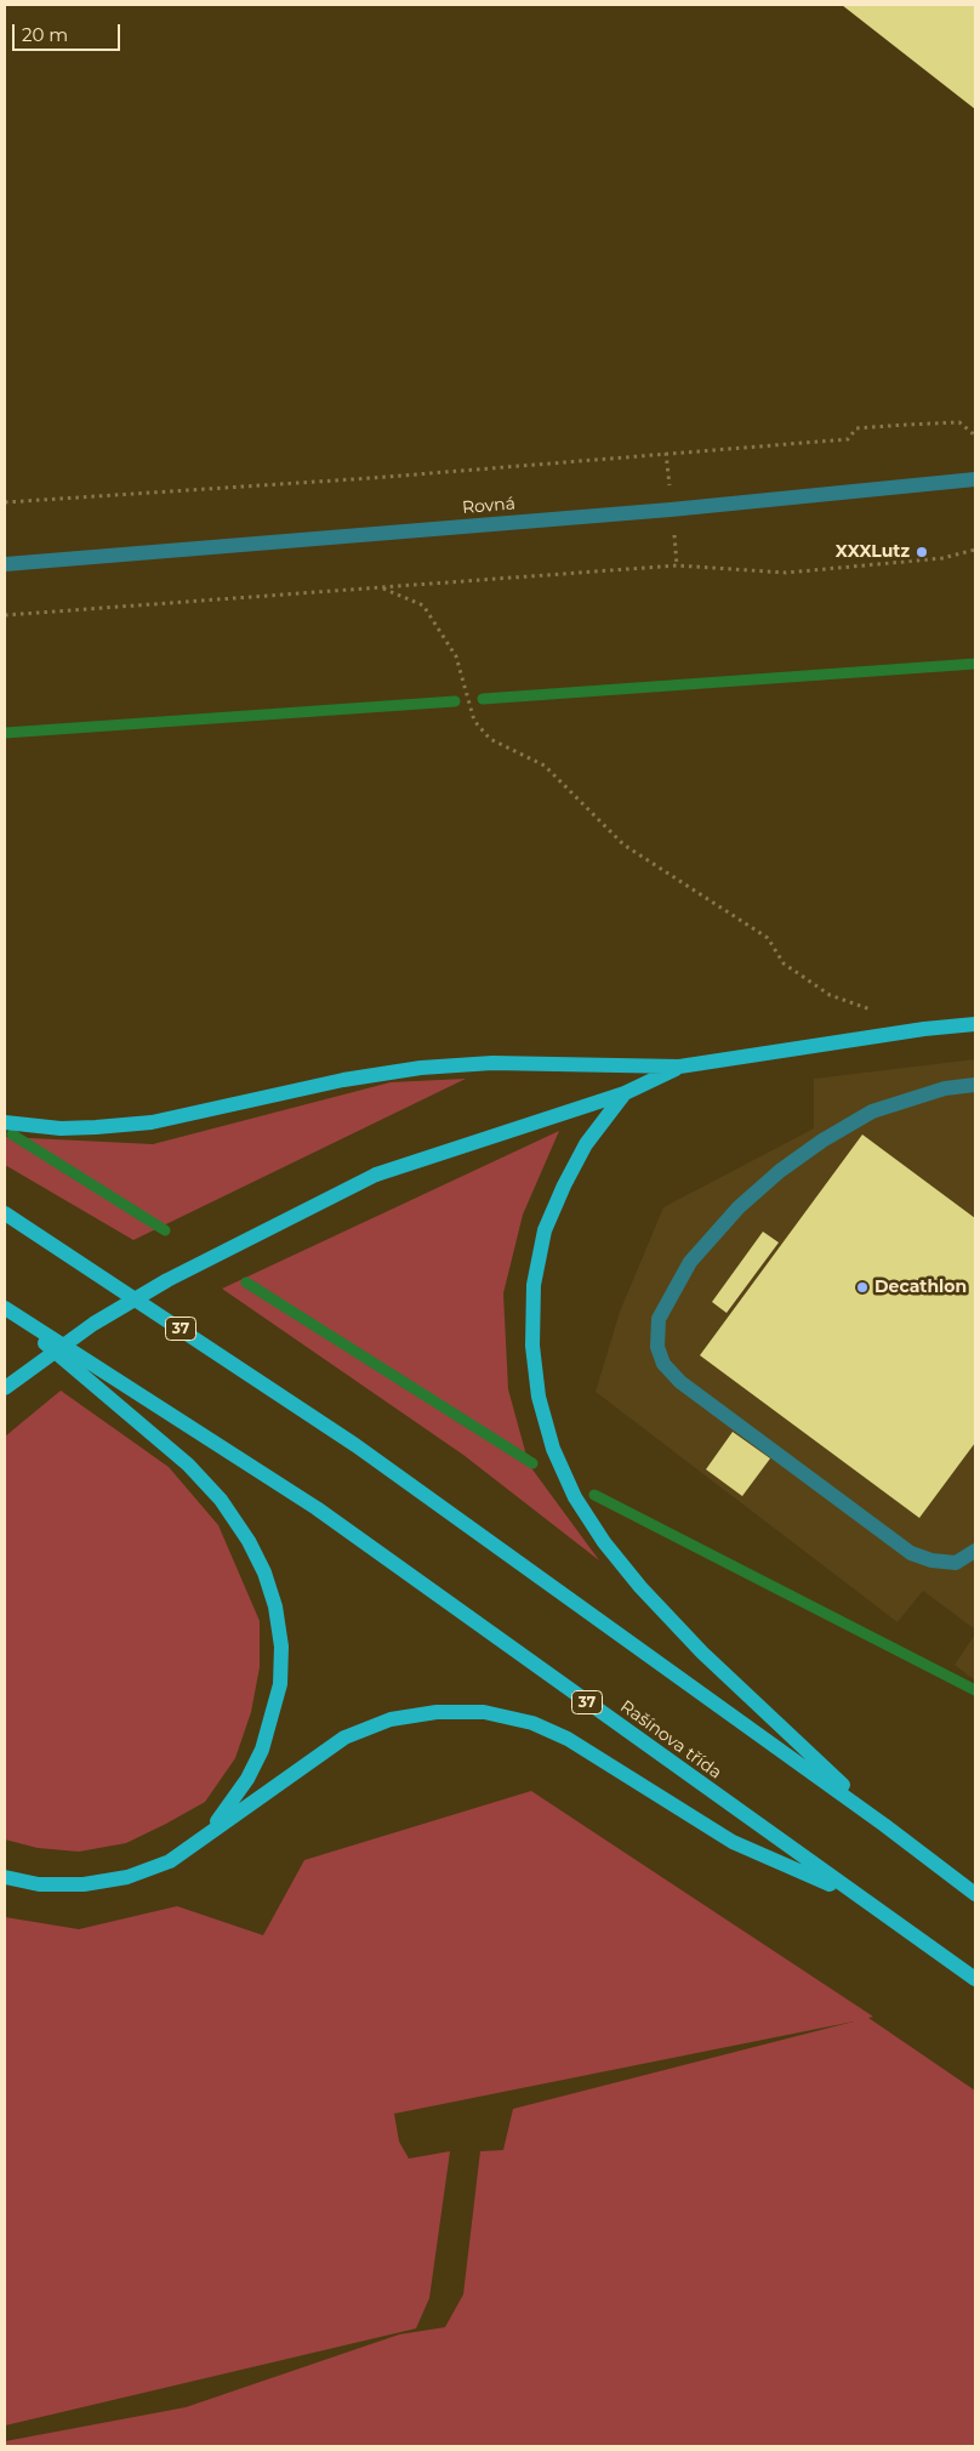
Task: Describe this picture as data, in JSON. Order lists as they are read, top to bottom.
{
  "streets": {
    "main road": ["37", "Rašínova třída"],
    "street": ["Rovná"]
  },
  "places": ["XXXLutz", "Decathlon"],
  "scale_bar": "20 m"
}
